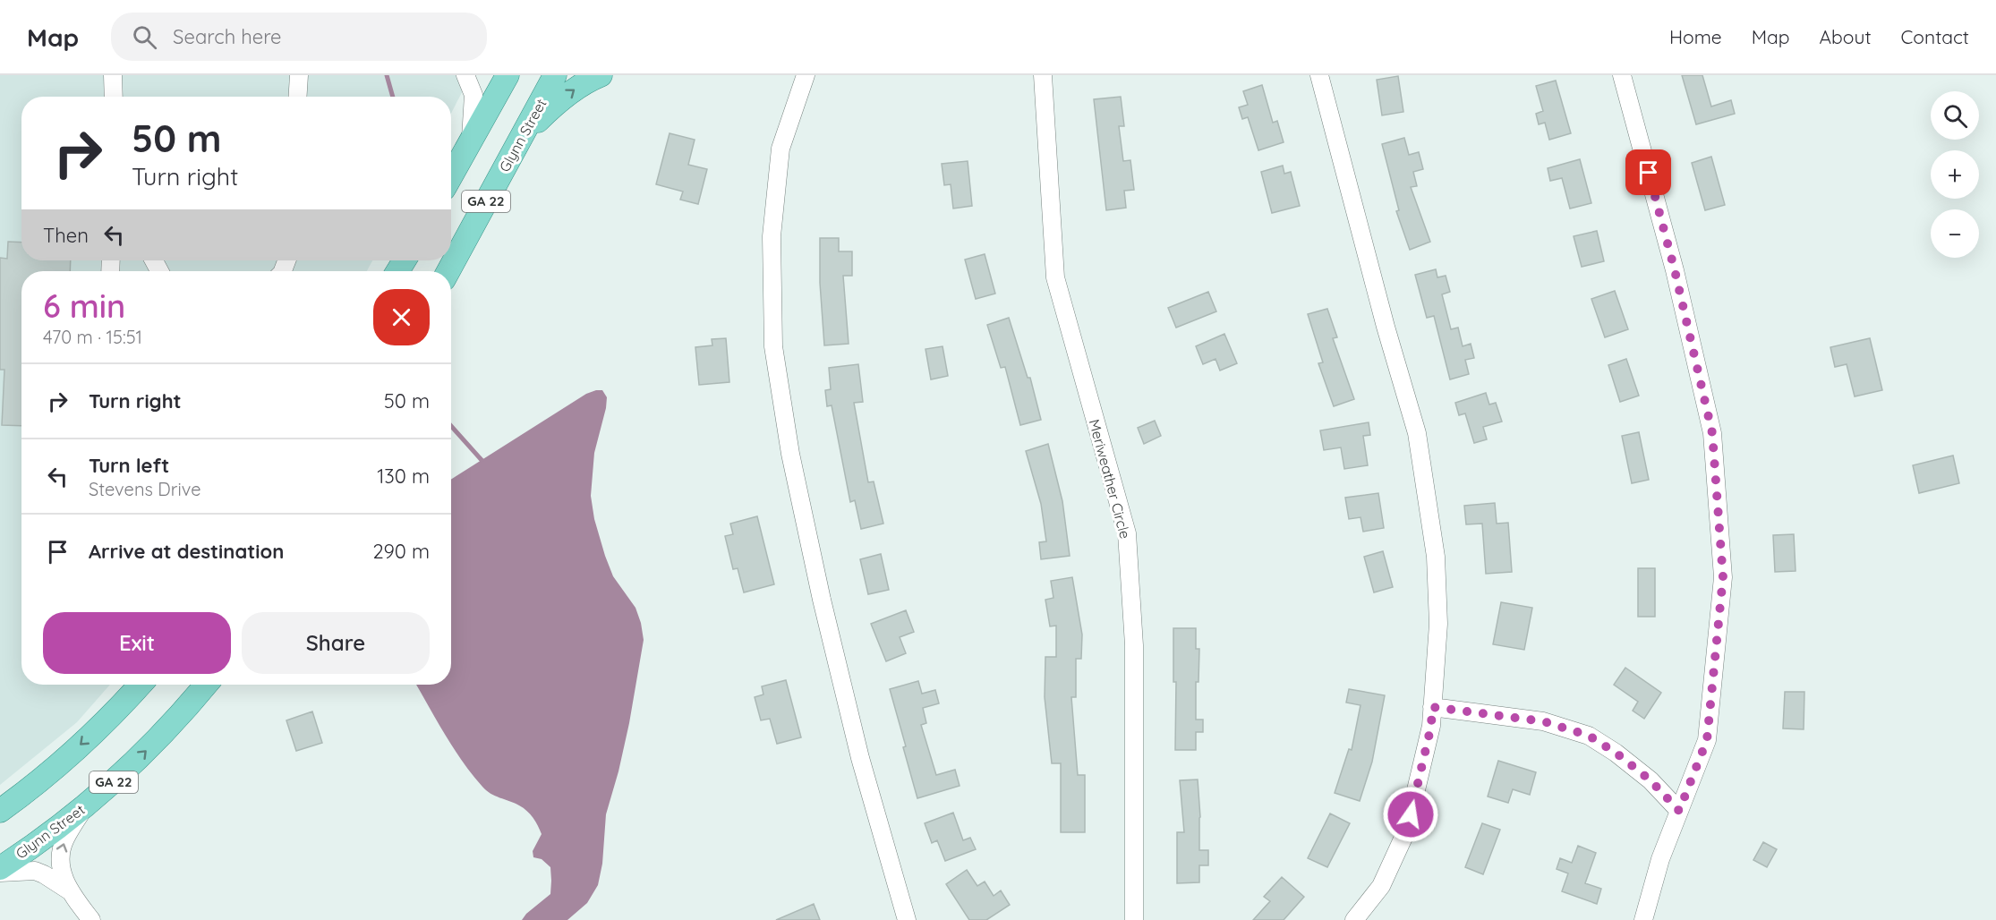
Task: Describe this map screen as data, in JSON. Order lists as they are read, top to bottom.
{
  "streets": {
    "main road": ["Glynn Street", "GA 22"],
    "street": ["Meriweather Circle"]
  },
  "page": {
    "header": "Map",
    "search": "Search here",
    "nav": [
      "Home",
      "Map",
      "About",
      "Contact"
    ],
    "map_buttons": ["+", "−"],
    "turn": ["50 m", "Turn right"],
    "then": "Then",
    "heading": ["6 min", "470 m · 15:51"],
    "list": [
      {
        "name": "Turn right",
        "value": "50 m"
      },
      {
        "name": "Turn left",
        "note": "Stevens Drive",
        "value": "130 m"
      },
      {
        "name": "Arrive at destination",
        "value": "290 m"
      }
    ],
    "buttons": ["Exit", "Share"]
  }
}
